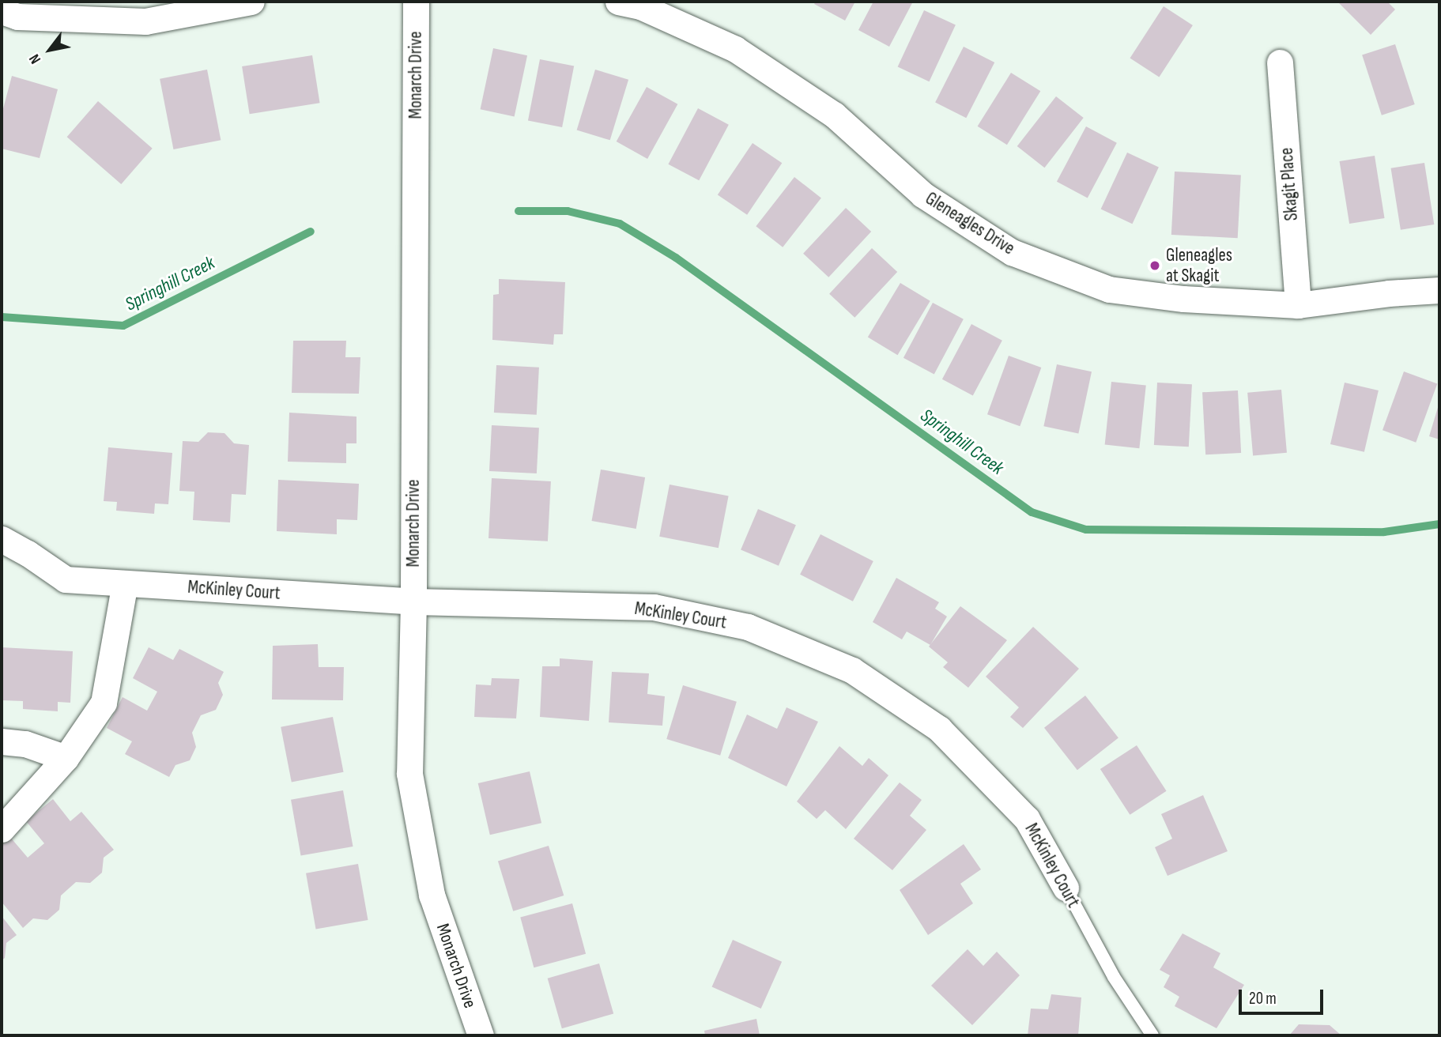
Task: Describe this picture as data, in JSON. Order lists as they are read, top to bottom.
{
  "streets": {
    "street": [
      "Monarch Drive",
      "Skagit Place",
      "Gleneagles Drive",
      "McKinley Court"
    ]
  },
  "crossings": [
    ["Monarch Drive", "McKinley Court"],
    ["Skagit Place", "Gleneagles Drive"]
  ],
  "water": ["Springhill Creek"],
  "places": ["Gleneagles at Skagit"],
  "scale_bar": "20 m",
  "north": "bottom left"
}
